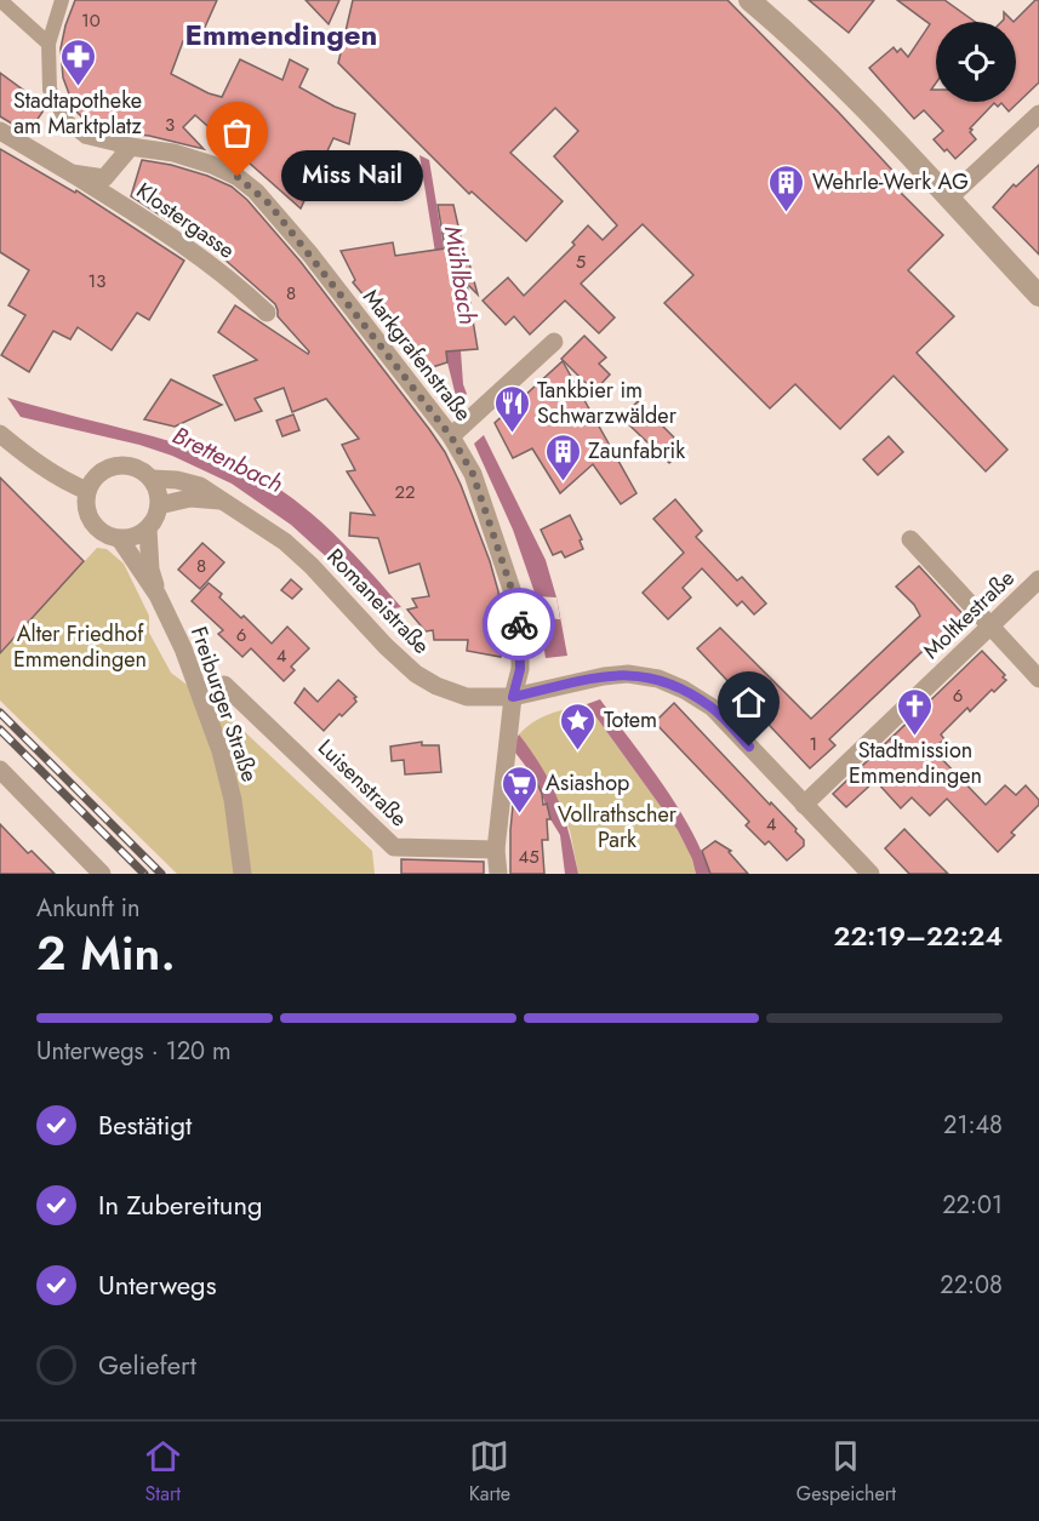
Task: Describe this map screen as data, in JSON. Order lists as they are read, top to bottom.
{
  "streets": {
    "street": [
      "Klostergasse",
      "Markgrafenstraße",
      "Romaneistraße",
      "Moltkestraße",
      "Freiburger Straße",
      "Luisenstraße"
    ]
  },
  "crossings": [
    ["Markgrafenstraße", "Romaneistraße"],
    ["Markgrafenstraße", "Luisenstraße"],
    ["Romaneistraße", "Moltkestraße"],
    ["Romaneistraße", "Freiburger Straße"]
  ],
  "districts": ["Emmendingen"],
  "water": ["Mühlbach", "Brettenbach"],
  "parks": ["Alter Friedhof Emmendingen", "Vollrathscher Park"],
  "places": {
    "pharmacy": ["Stadtapotheke am Marktplatz"],
    "other": ["Miss Nail"],
    "building": ["Wehrle-Werk AG", "Zaunfabrik"],
    "restaurant": ["Tankbier im Schwarzwälder"],
    "church": ["Stadtmission Emmendingen"],
    "place": ["Totem"],
    "supermarket": ["Asiashop"]
  },
  "house_numbers": [
    "10",
    "3",
    "5",
    "13",
    "8",
    "22",
    "8",
    "6",
    "4",
    "6",
    "1",
    "4",
    "45"
  ],
  "page": {
    "bubble": "Miss Nail",
    "heading": ["2 Min.", "Ankunft in", "22:19–22:24"],
    "bar": "Unterwegs · 120 m",
    "list": [
      ["Bestätigt", "21:48"],
      ["In Zubereitung", "22:01"],
      ["Unterwegs", "22:08"],
      "Geliefert"
    ],
    "tabs": ["Start", "Karte", "Gespeichert"]
  }
}
